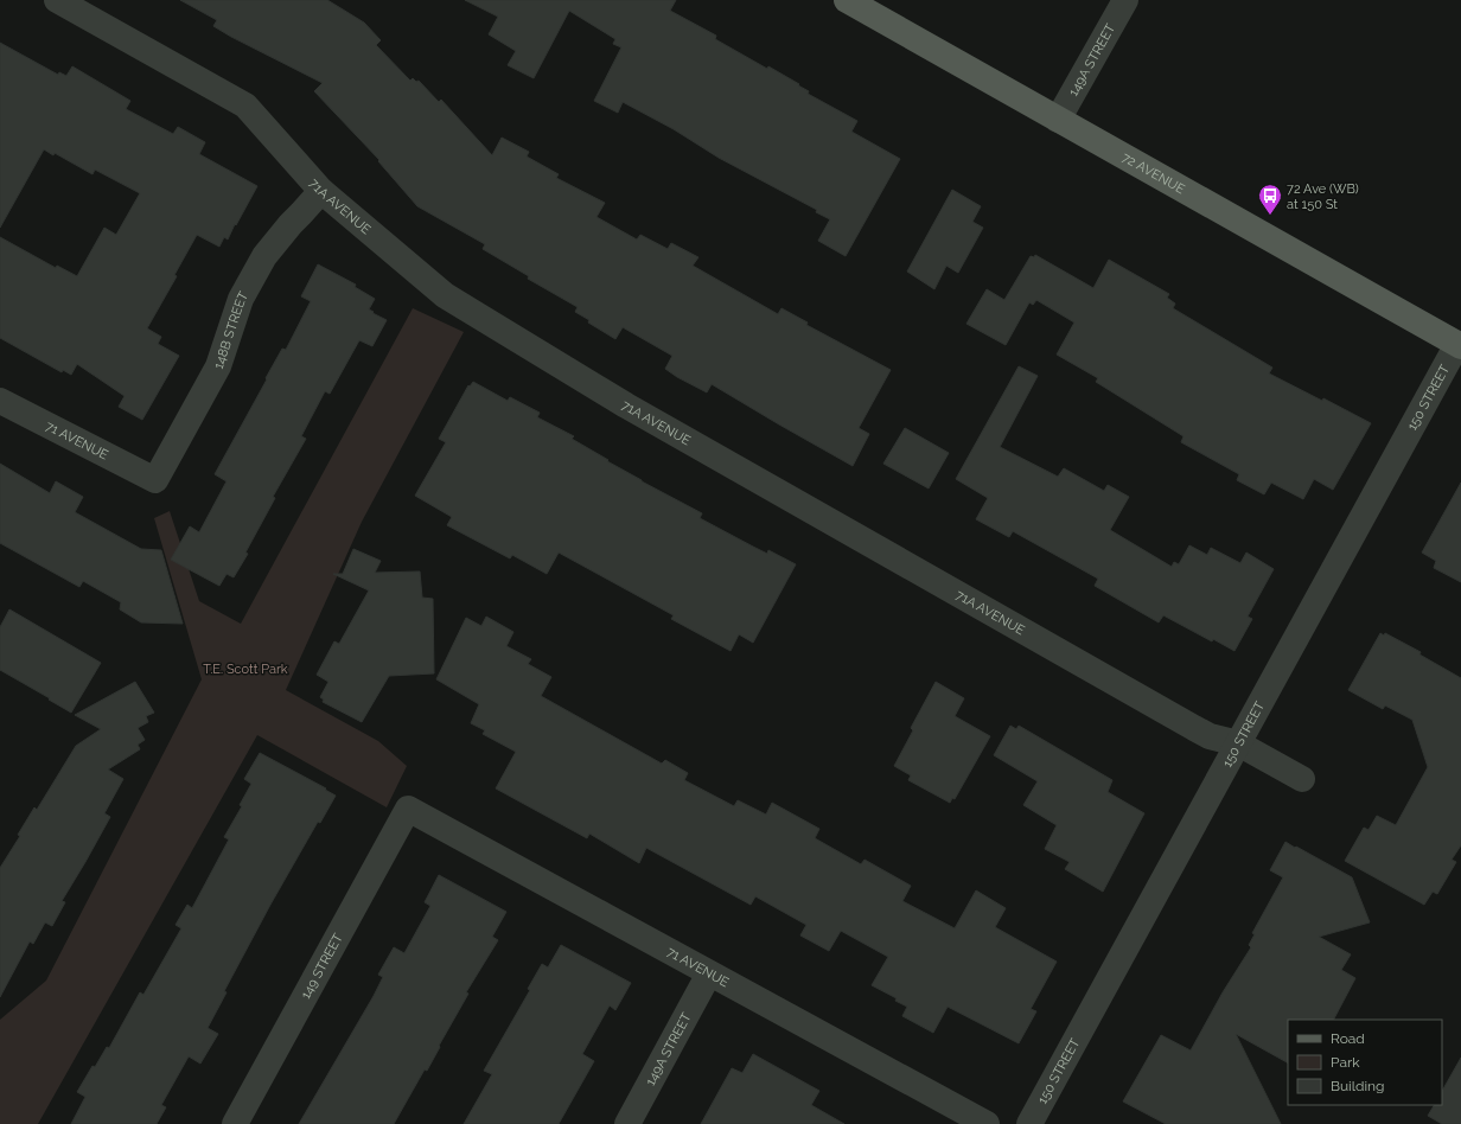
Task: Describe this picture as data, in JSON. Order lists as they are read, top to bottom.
{
  "streets": {
    "main road": ["72 AVENUE"],
    "street": [
      "149A STREET",
      "71A AVENUE",
      "148B STREET",
      "150 STREET",
      "71 AVENUE",
      "149 STREET"
    ]
  },
  "crossings": [
    ["149A STREET", "72 AVENUE"],
    ["149A STREET", "71 AVENUE"],
    ["72 AVENUE", "150 STREET"],
    ["71A AVENUE", "148B STREET"],
    ["71A AVENUE", "150 STREET"],
    ["148B STREET", "71 AVENUE"],
    ["71 AVENUE", "149 STREET"]
  ],
  "parks": ["T.E. Scott Park"],
  "places": {
    "bus stop": ["72 Ave (WB) at 150 St"]
  },
  "legend": ["Road", "Park", "Building"]
}
